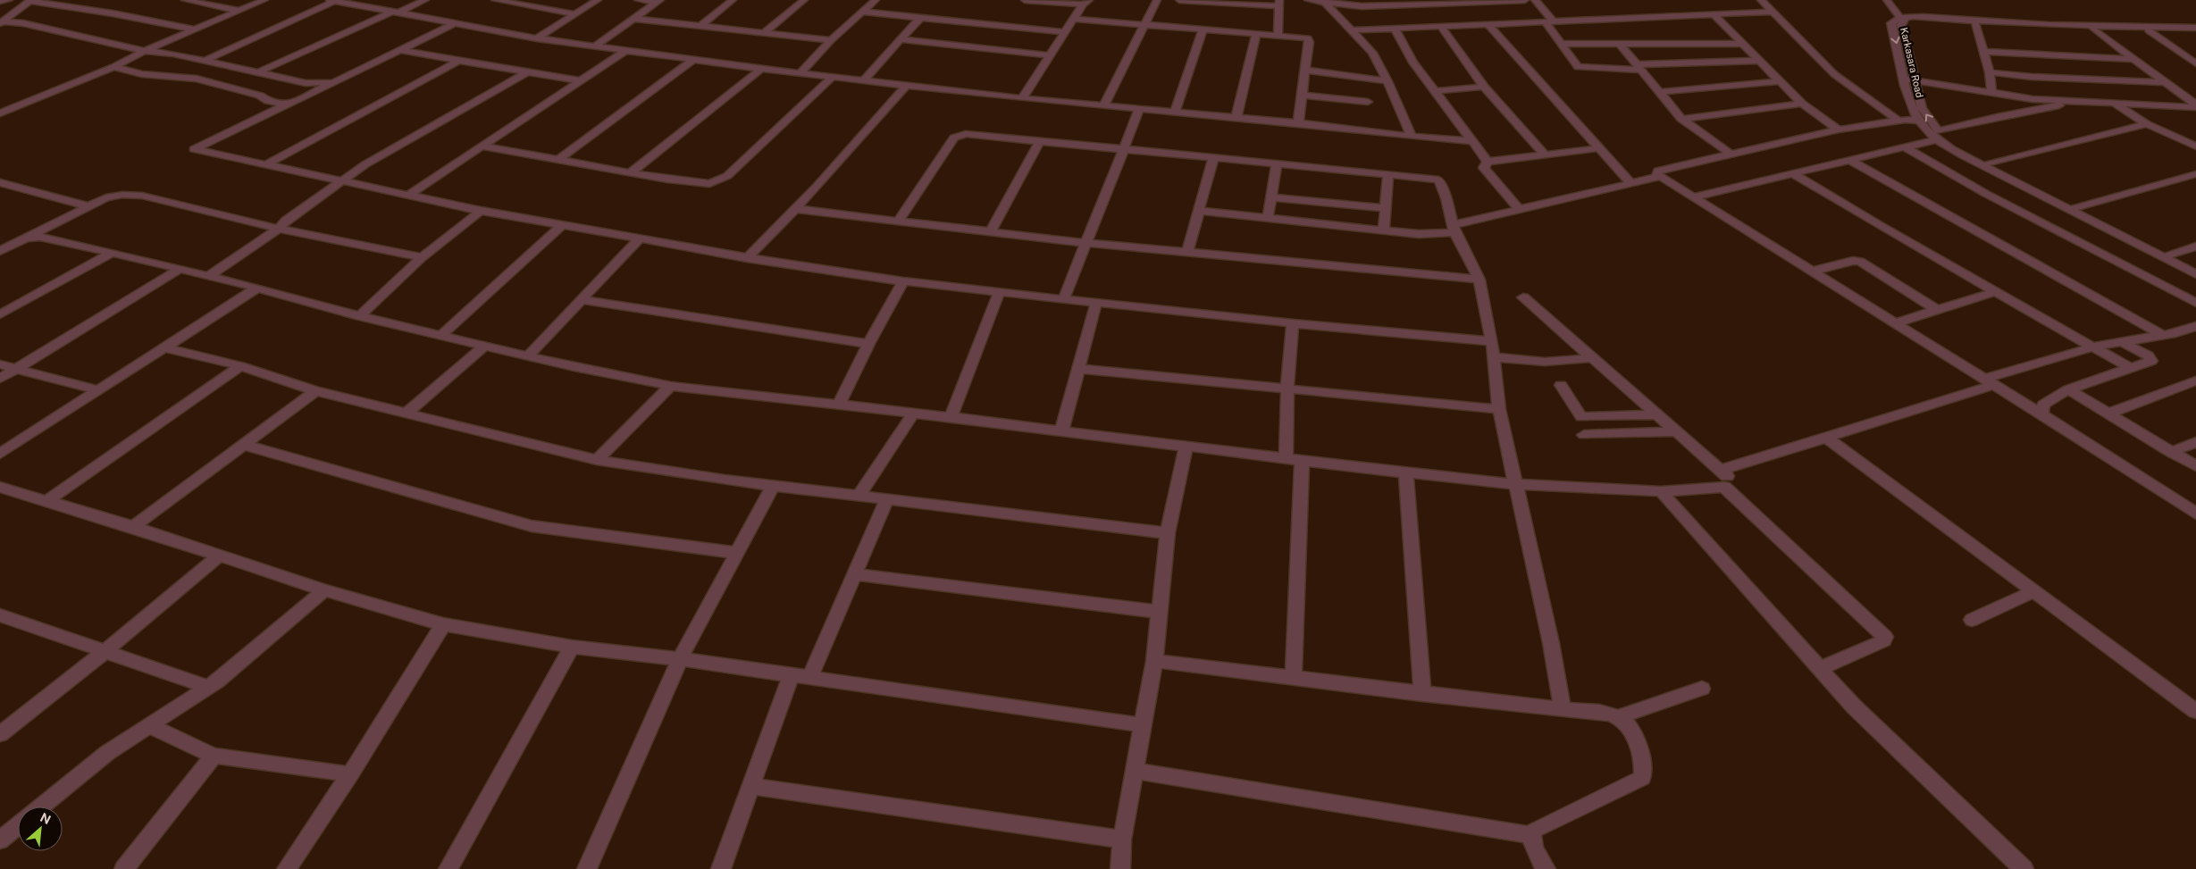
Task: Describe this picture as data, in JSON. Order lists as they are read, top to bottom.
{
  "streets": {
    "street": ["Karkasara Road"]
  },
  "north": "top right"
}
